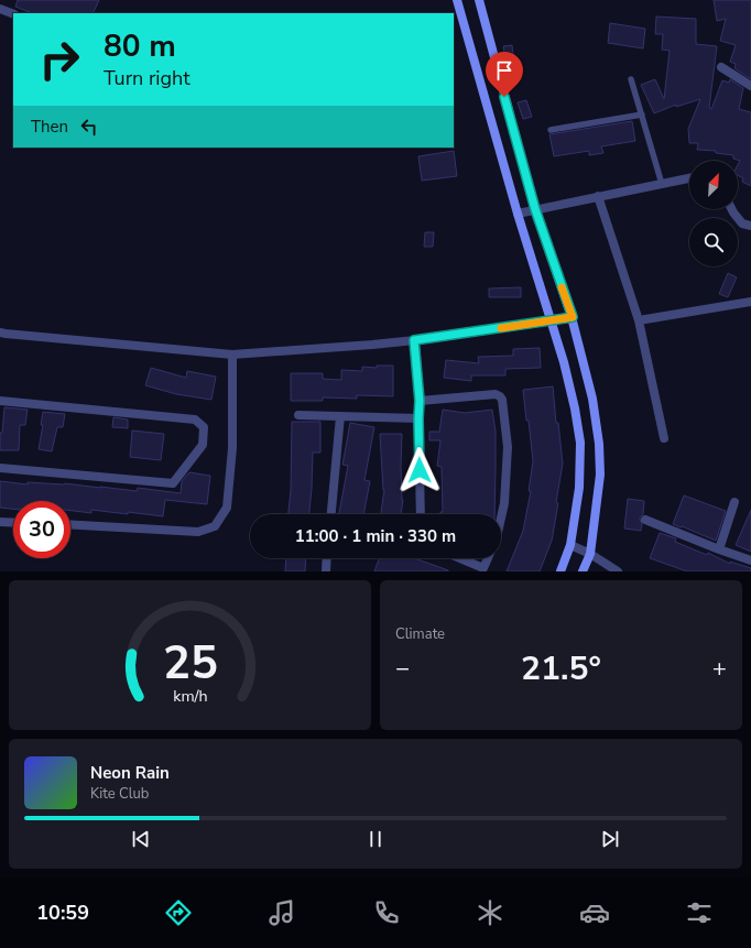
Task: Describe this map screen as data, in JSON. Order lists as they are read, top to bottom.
{
  "north": "top right",
  "page": {
    "turn": ["80 m", "Turn right"],
    "then": "Then",
    "limit": "30",
    "trip": "11:00 · 1 min · 330 m",
    "tile": "Climate",
    "heat": ["−", "21.5°", "+"],
    "song": ["Neon Rain", "Kite Club"],
    "tabs": "10:59",
    "gauge": ["25", "km/h"]
  }
}
